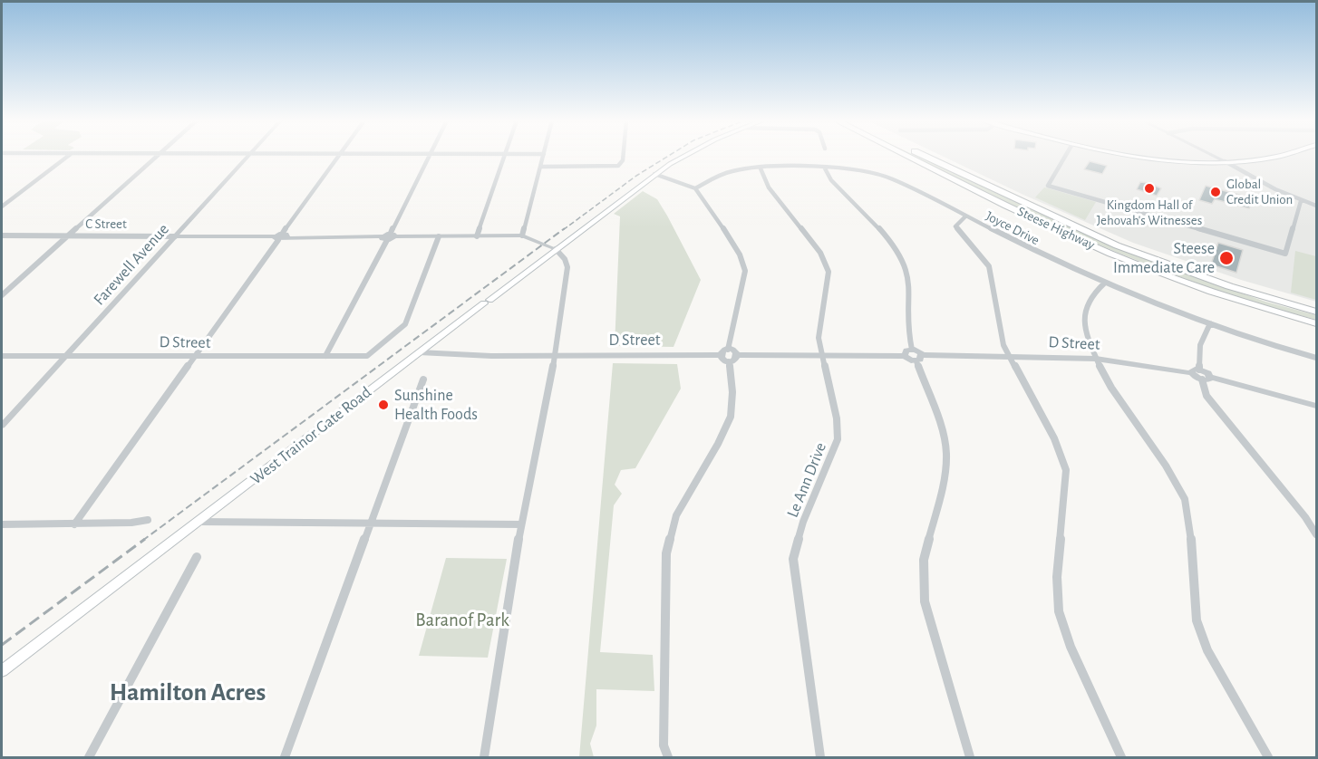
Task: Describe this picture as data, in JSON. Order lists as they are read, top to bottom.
{
  "streets": {
    "highway": ["Steese Highway"],
    "main road": ["West Trainor Gate Road"],
    "street": [
      "C Street",
      "Joyce Drive",
      "Farewell Avenue",
      "D Street",
      "Le Ann Drive"
    ]
  },
  "crossings": [
    ["C Street", "Farewell Avenue"],
    ["Joyce Drive", "Le Ann Drive"],
    ["Farewell Avenue", "D Street"],
    ["D Street", "West Trainor Gate Road"]
  ],
  "districts": ["Hamilton Acres"],
  "parks": ["Baranof Park"],
  "places": [
    "Kingdom Hall of Jehovah's Witnesses",
    "Global Credit Union",
    "Steese Immediate Care",
    "Sunshine Health Foods"
  ]
}
